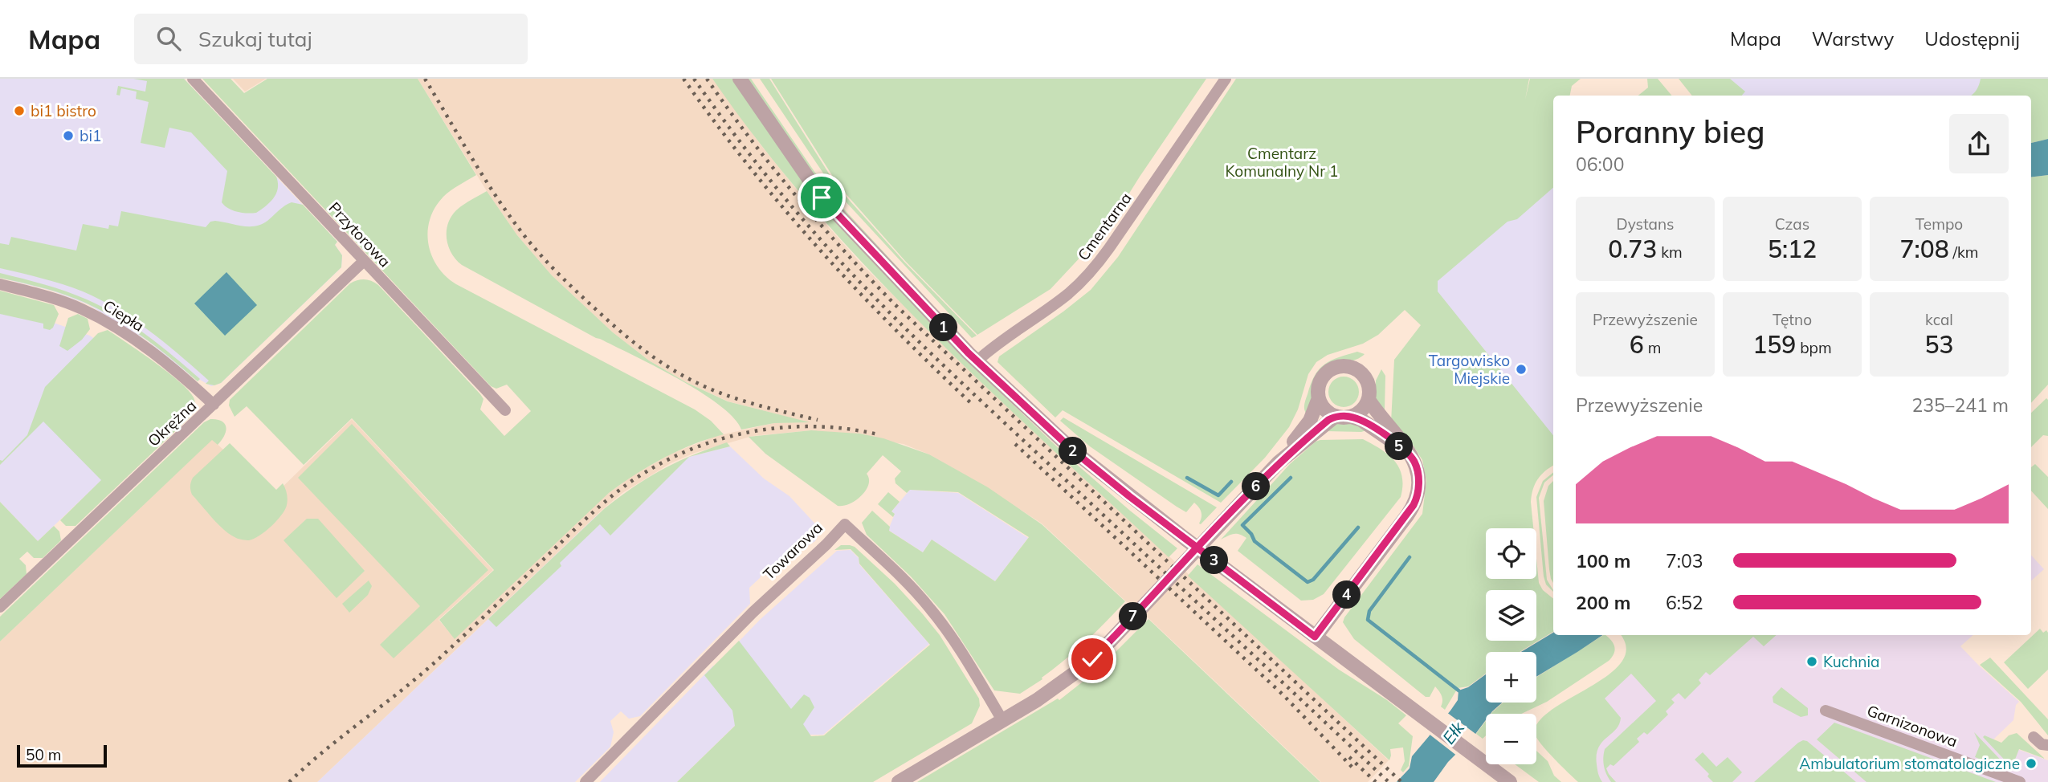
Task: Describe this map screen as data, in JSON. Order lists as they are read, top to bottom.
{
  "streets": {
    "street": [
      "Cmentarna",
      "Przytorowa",
      "Ciepła",
      "Okrężna",
      "Towarowa",
      "Garnizonowa"
    ]
  },
  "crossings": [
    ["Przytorowa", "Okrężna"],
    ["Ciepła", "Okrężna"]
  ],
  "water": ["Ełk"],
  "parks": ["Cmentarz Komunalny Nr 1"],
  "places": [
    "bi1 bistro",
    "bi1",
    "Targowisko Miejskie",
    "Kuchnia",
    "Ambulatorium stomatologiczne"
  ],
  "scale_bar": "50 m",
  "page": {
    "header": "Mapa",
    "search": "Szukaj tutaj",
    "nav": ["Mapa", "Warstwy", "Udostępnij"],
    "heading": ["Poranny bieg", "06:00"],
    "stats": [
      ["Dystans", "0.73 km"],
      ["Czas", "5:12"],
      ["Tempo", "7:08 /km"],
      ["Przewyższenie", "6 m"],
      ["Tętno", "159 bpm"],
      ["kcal", "53"]
    ],
    "pins": [
      "1",
      "5",
      "2",
      "6",
      "3",
      "4",
      "7"
    ],
    "chart": ["Przewyższenie", "235–241 m"],
    "map_buttons": ["+", "−"],
    "list": [
      {
        "name": "100 m",
        "note": "7:03"
      },
      {
        "name": "200 m",
        "note": "6:52"
      }
    ],
    "scale": "50 m"
  }
}
